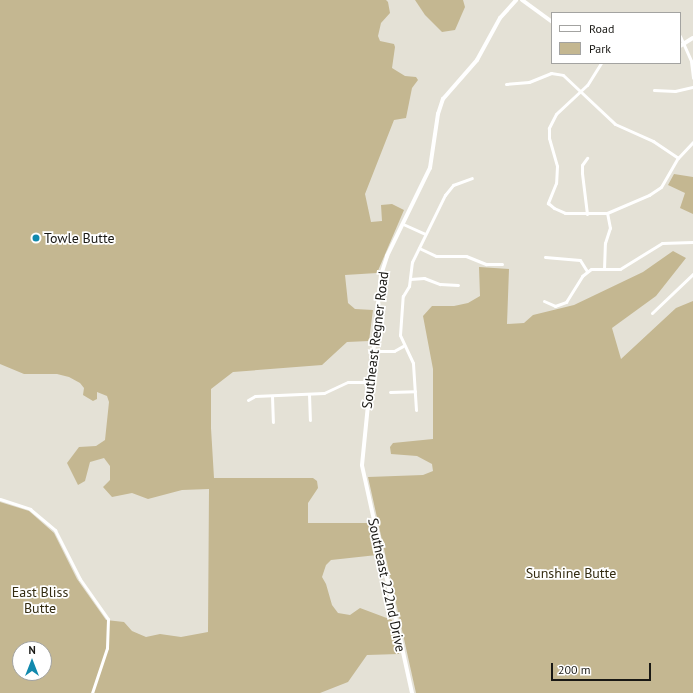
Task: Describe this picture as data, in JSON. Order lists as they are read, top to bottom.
{
  "streets": {
    "main road": ["Southeast Regner Road", "Southeast 222nd Drive"]
  },
  "crossings": [
    ["Southeast Regner Road", "Southeast 222nd Drive"]
  ],
  "parks": ["Sunshine Butte", "East Bliss Butte"],
  "places": ["Towle Butte"],
  "legend": ["Road", "Park"],
  "scale_bar": "200 m",
  "north": "top"
}
